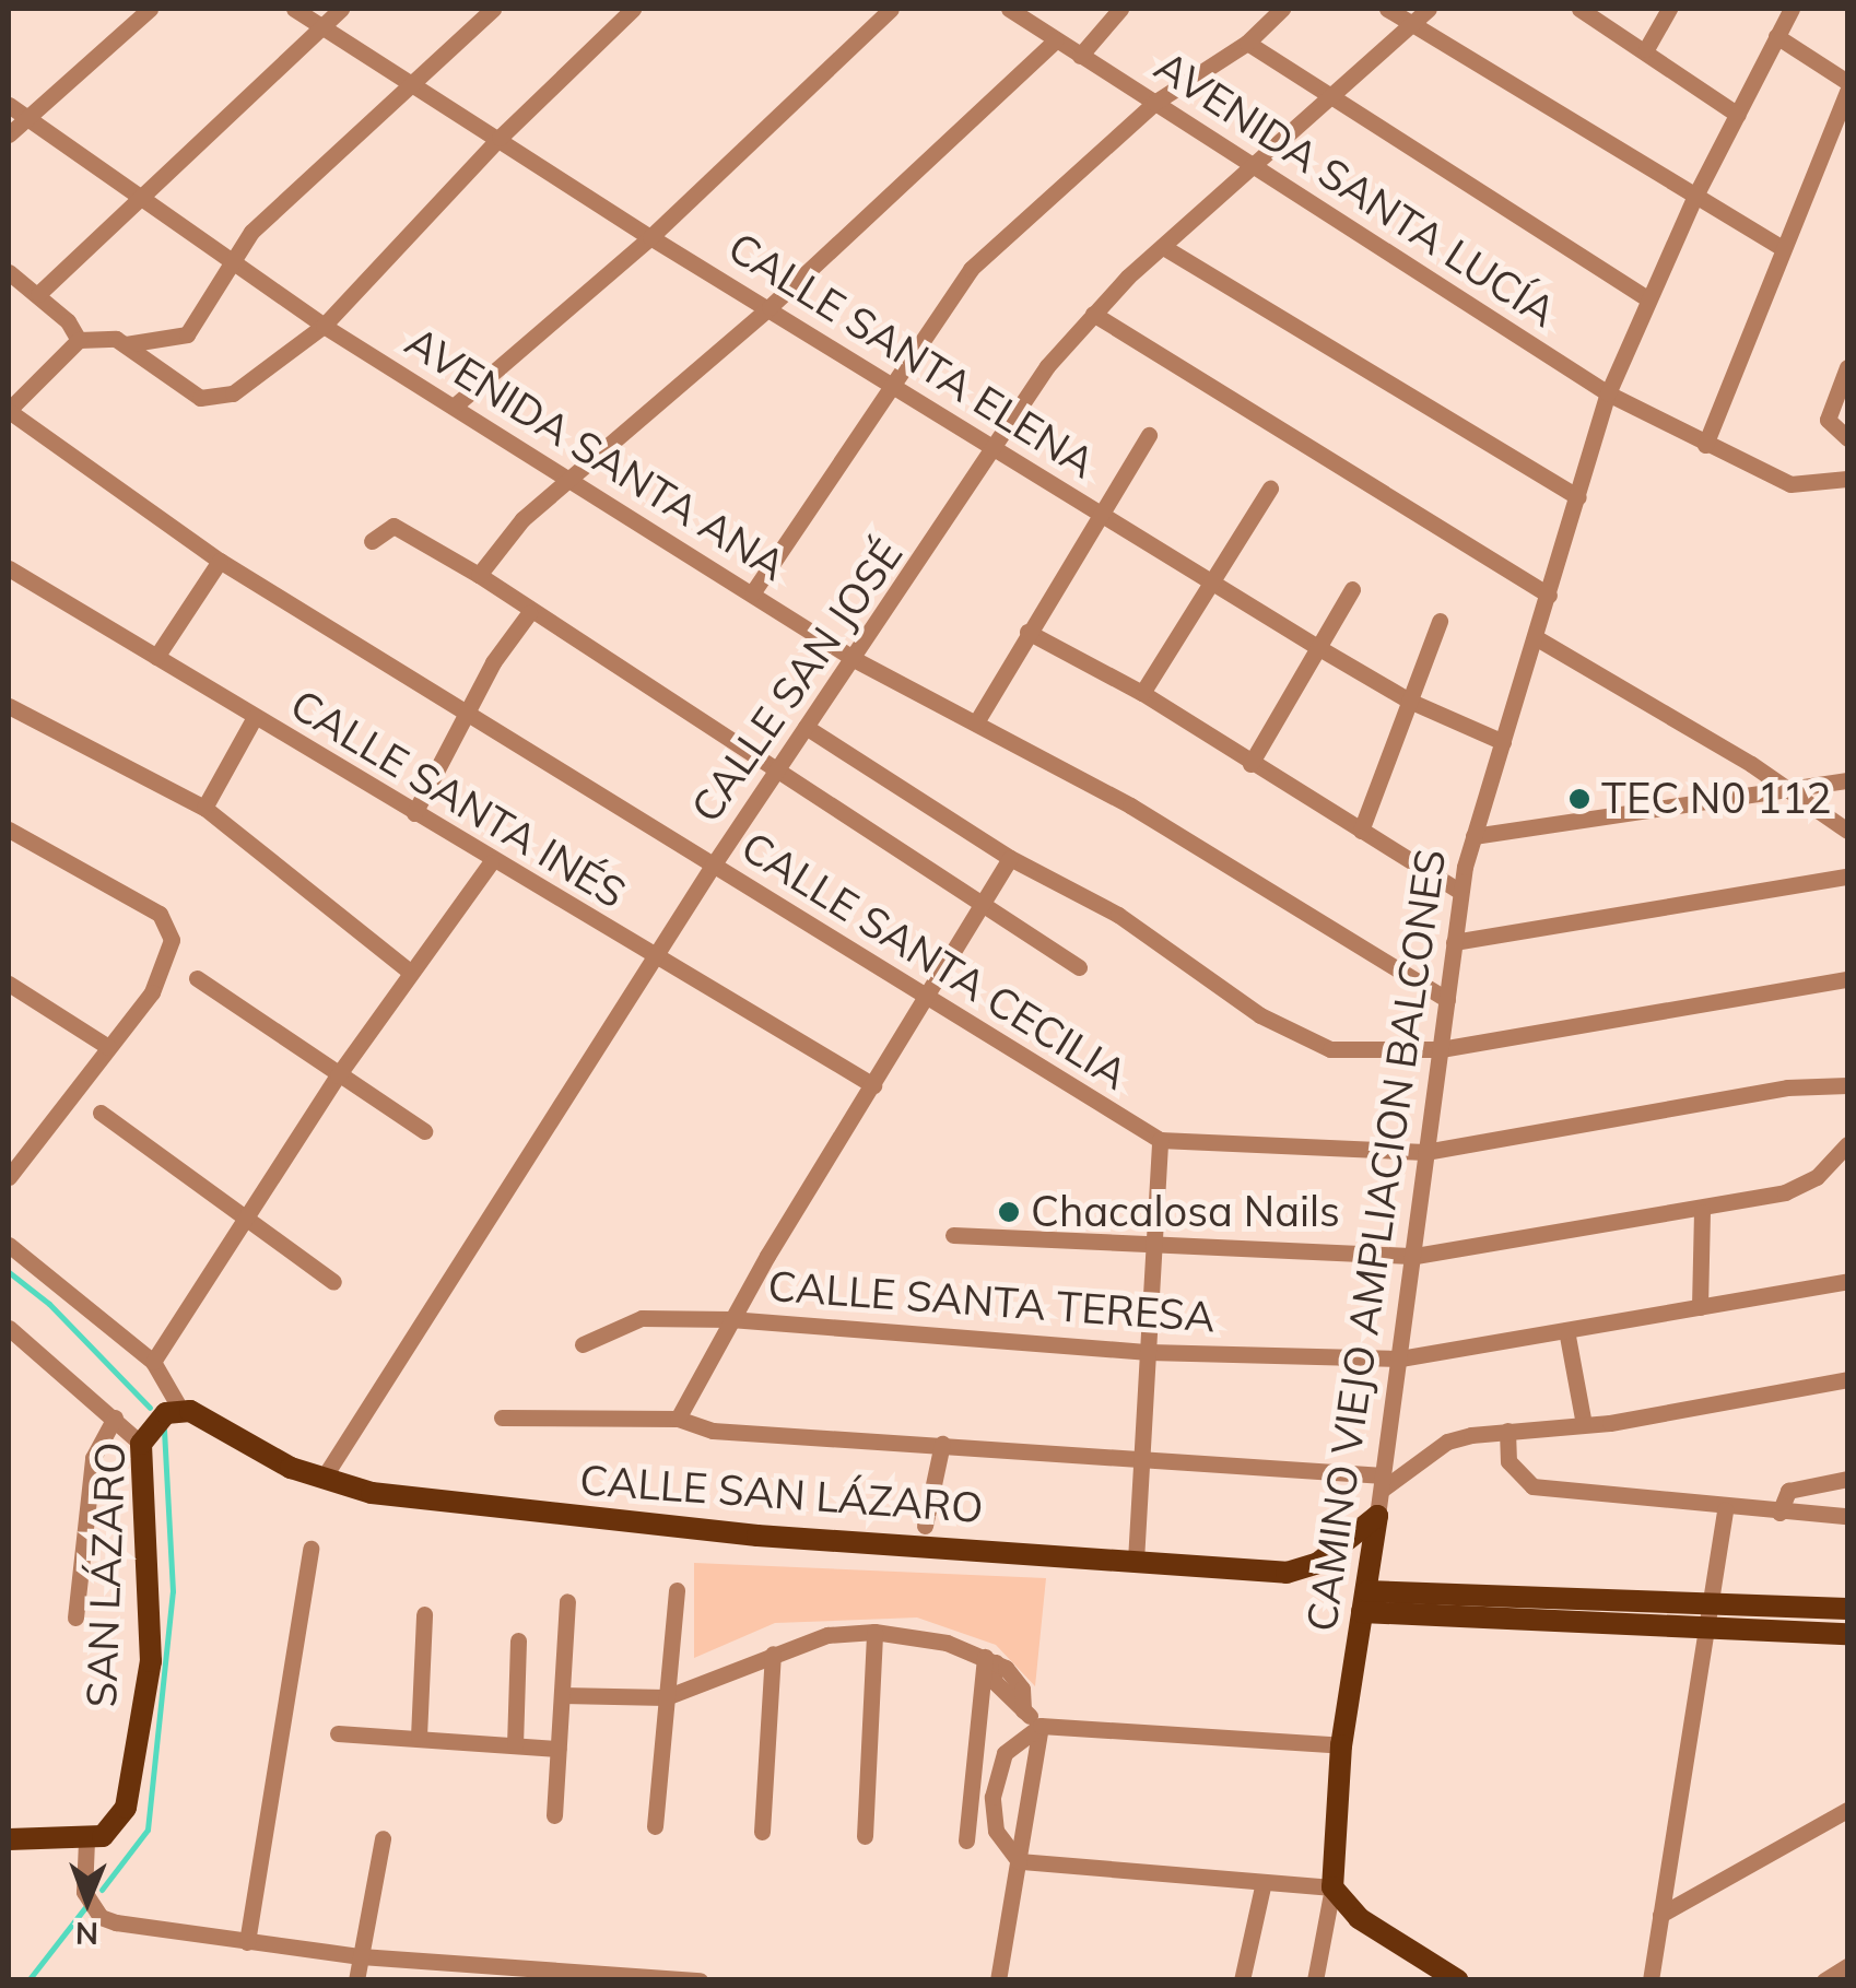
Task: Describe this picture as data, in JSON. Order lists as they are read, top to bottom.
{
  "streets": {
    "main road": ["CAMINO VIEJO AMPLIACION BALCONES", "CALLE SAN LÁZARO", "SAN LÁZARO"],
    "street": [
      "AVENIDA SANTA LUCÍA",
      "CALLE SANTA ELENA",
      "AVENIDA SANTA ANA",
      "CALLE SAN JOSÉ",
      "CALLE SANTA INÉS",
      "CALLE SANTA CECILIA",
      "CALLE SANTA TERESA"
    ]
  },
  "crossings": [
    ["AVENIDA SANTA LUCÍA", "CALLE SAN JOSÉ"],
    ["AVENIDA SANTA LUCÍA", "CAMINO VIEJO AMPLIACION BALCONES"],
    ["CALLE SANTA ELENA", "CALLE SAN JOSÉ"],
    ["CALLE SANTA ELENA", "CAMINO VIEJO AMPLIACION BALCONES"],
    ["AVENIDA SANTA ANA", "CALLE SAN JOSÉ"],
    ["AVENIDA SANTA ANA", "CAMINO VIEJO AMPLIACION BALCONES"],
    ["CALLE SAN JOSÉ", "CALLE SANTA INÉS"],
    ["CALLE SAN JOSÉ", "CALLE SANTA CECILIA"],
    ["CALLE SAN JOSÉ", "CALLE SAN LÁZARO"],
    ["CALLE SANTA CECILIA", "CAMINO VIEJO AMPLIACION BALCONES"],
    ["CAMINO VIEJO AMPLIACION BALCONES", "CALLE SANTA TERESA"],
    ["CAMINO VIEJO AMPLIACION BALCONES", "CALLE SAN LÁZARO"],
    ["CALLE SAN LÁZARO", "SAN LÁZARO"]
  ],
  "places": ["TEC N0 112", "Chacalosa Nails"],
  "north": "bottom"
}
